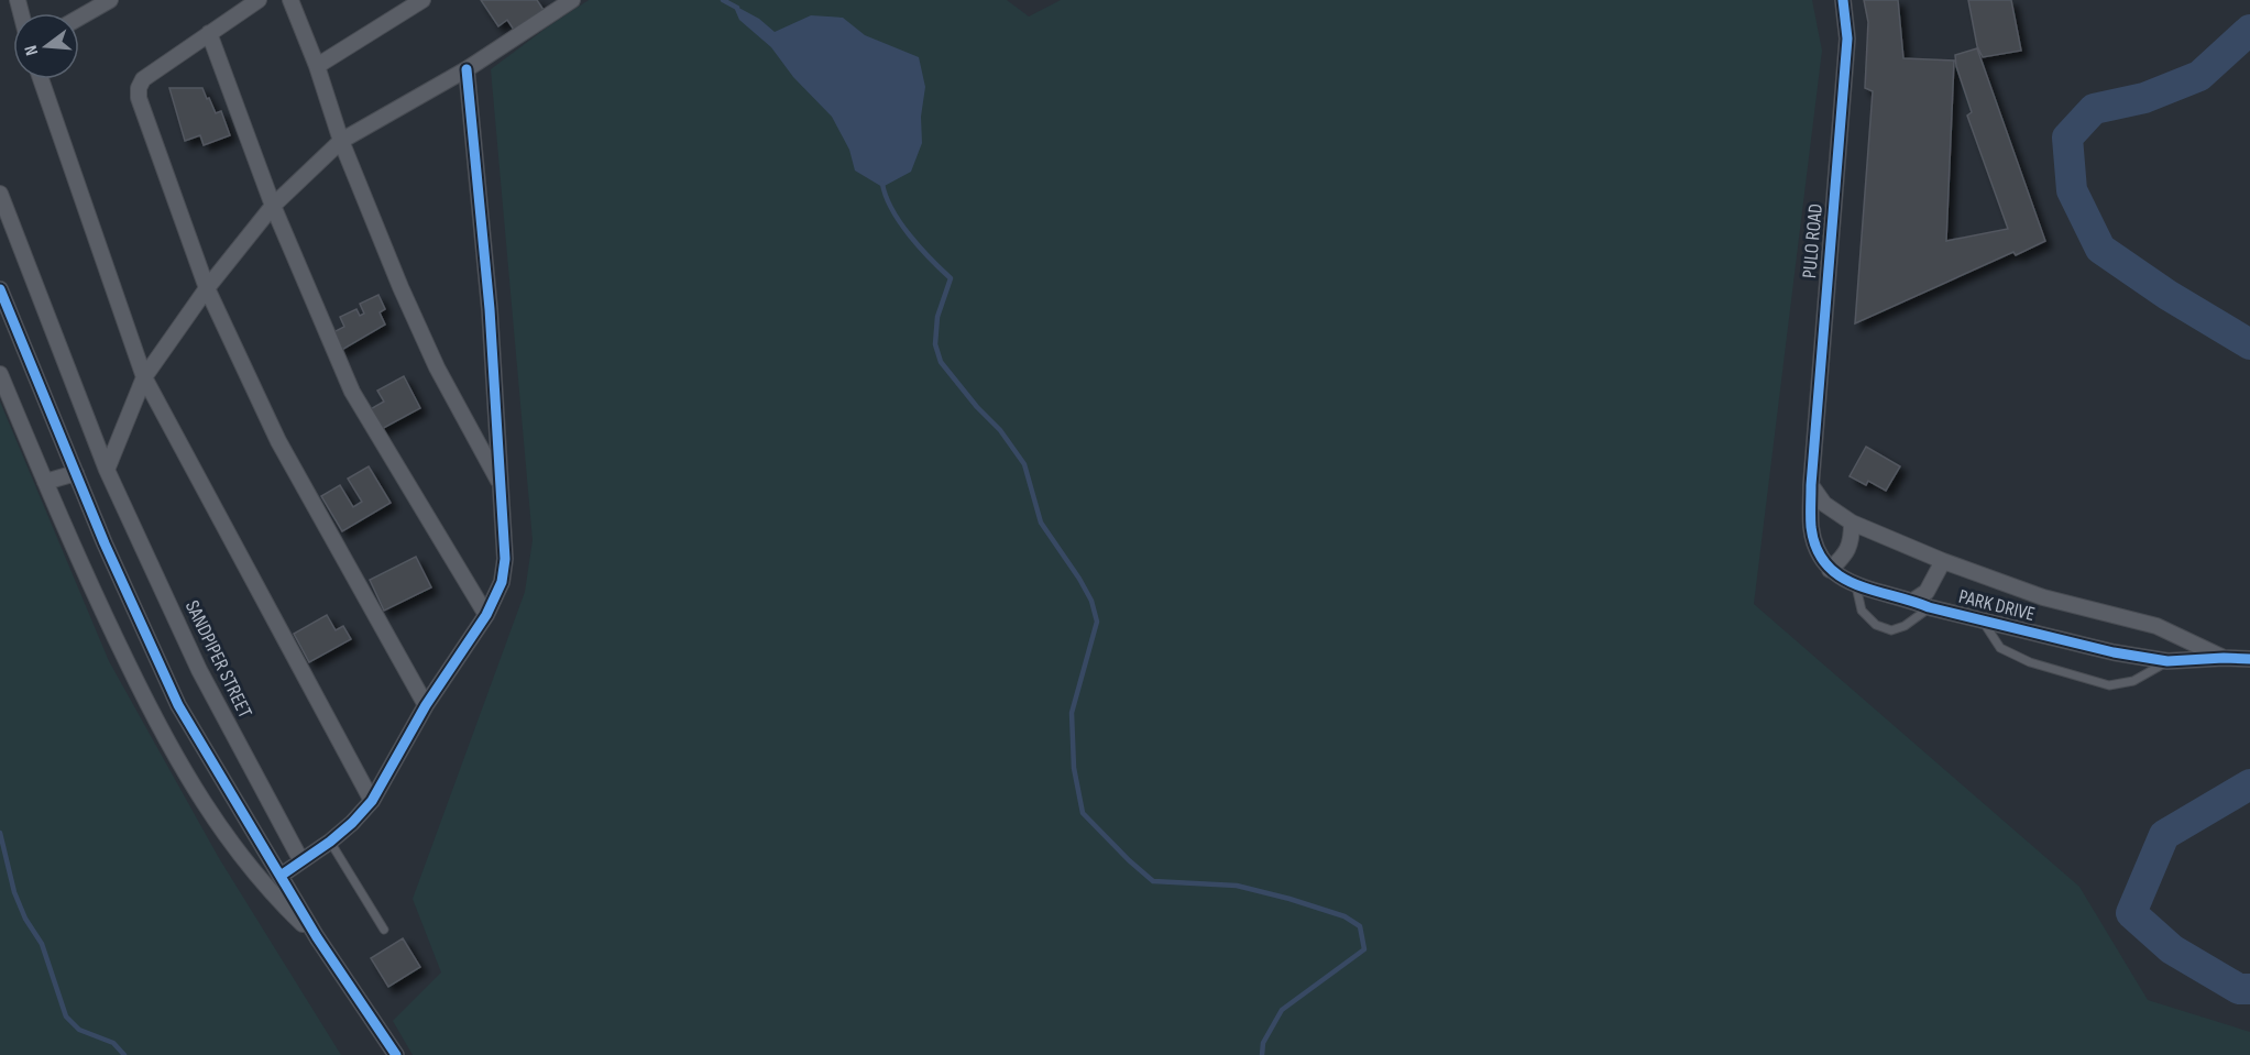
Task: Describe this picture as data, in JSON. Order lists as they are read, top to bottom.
{
  "streets": {
    "street": ["PULO ROAD", "PARK DRIVE", "SANDPIPER STREET"]
  },
  "crossings": [
    ["PULO ROAD", "PARK DRIVE"]
  ],
  "north": "left"
}
